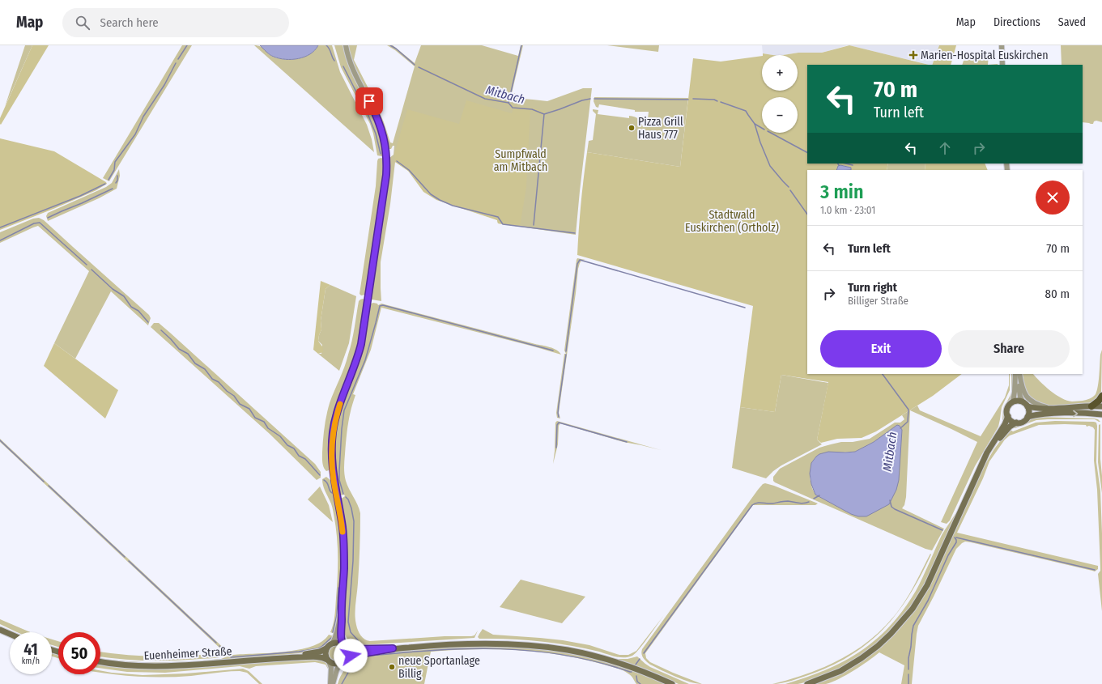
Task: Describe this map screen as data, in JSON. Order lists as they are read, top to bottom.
{
  "streets": {
    "main road": ["Euenheimer Straße"]
  },
  "water": ["Mitbach"],
  "parks": ["Sumpfwald am Mitbach", "Stadtwald Euskirchen (Ortholz)"],
  "places": {
    "health": ["Marien-Hospital Euskirchen"],
    "other": ["Pizza Grill Haus 777", "neue Sportanlage Billig"]
  },
  "page": {
    "header": "Map",
    "search": "Search here",
    "nav": ["Map", "Directions", "Saved"],
    "map_buttons": ["+", "−"],
    "turn": ["70 m", "Turn left"],
    "heading": ["3 min", "1.0 km · 23:01"],
    "list": [
      {
        "name": "Turn left",
        "value": "70 m"
      },
      {
        "name": "Turn right",
        "note": "Billiger Straße",
        "value": "80 m"
      }
    ],
    "buttons": ["Exit", "Share"],
    "speed": "41 km/h",
    "limit": "50"
  }
}
